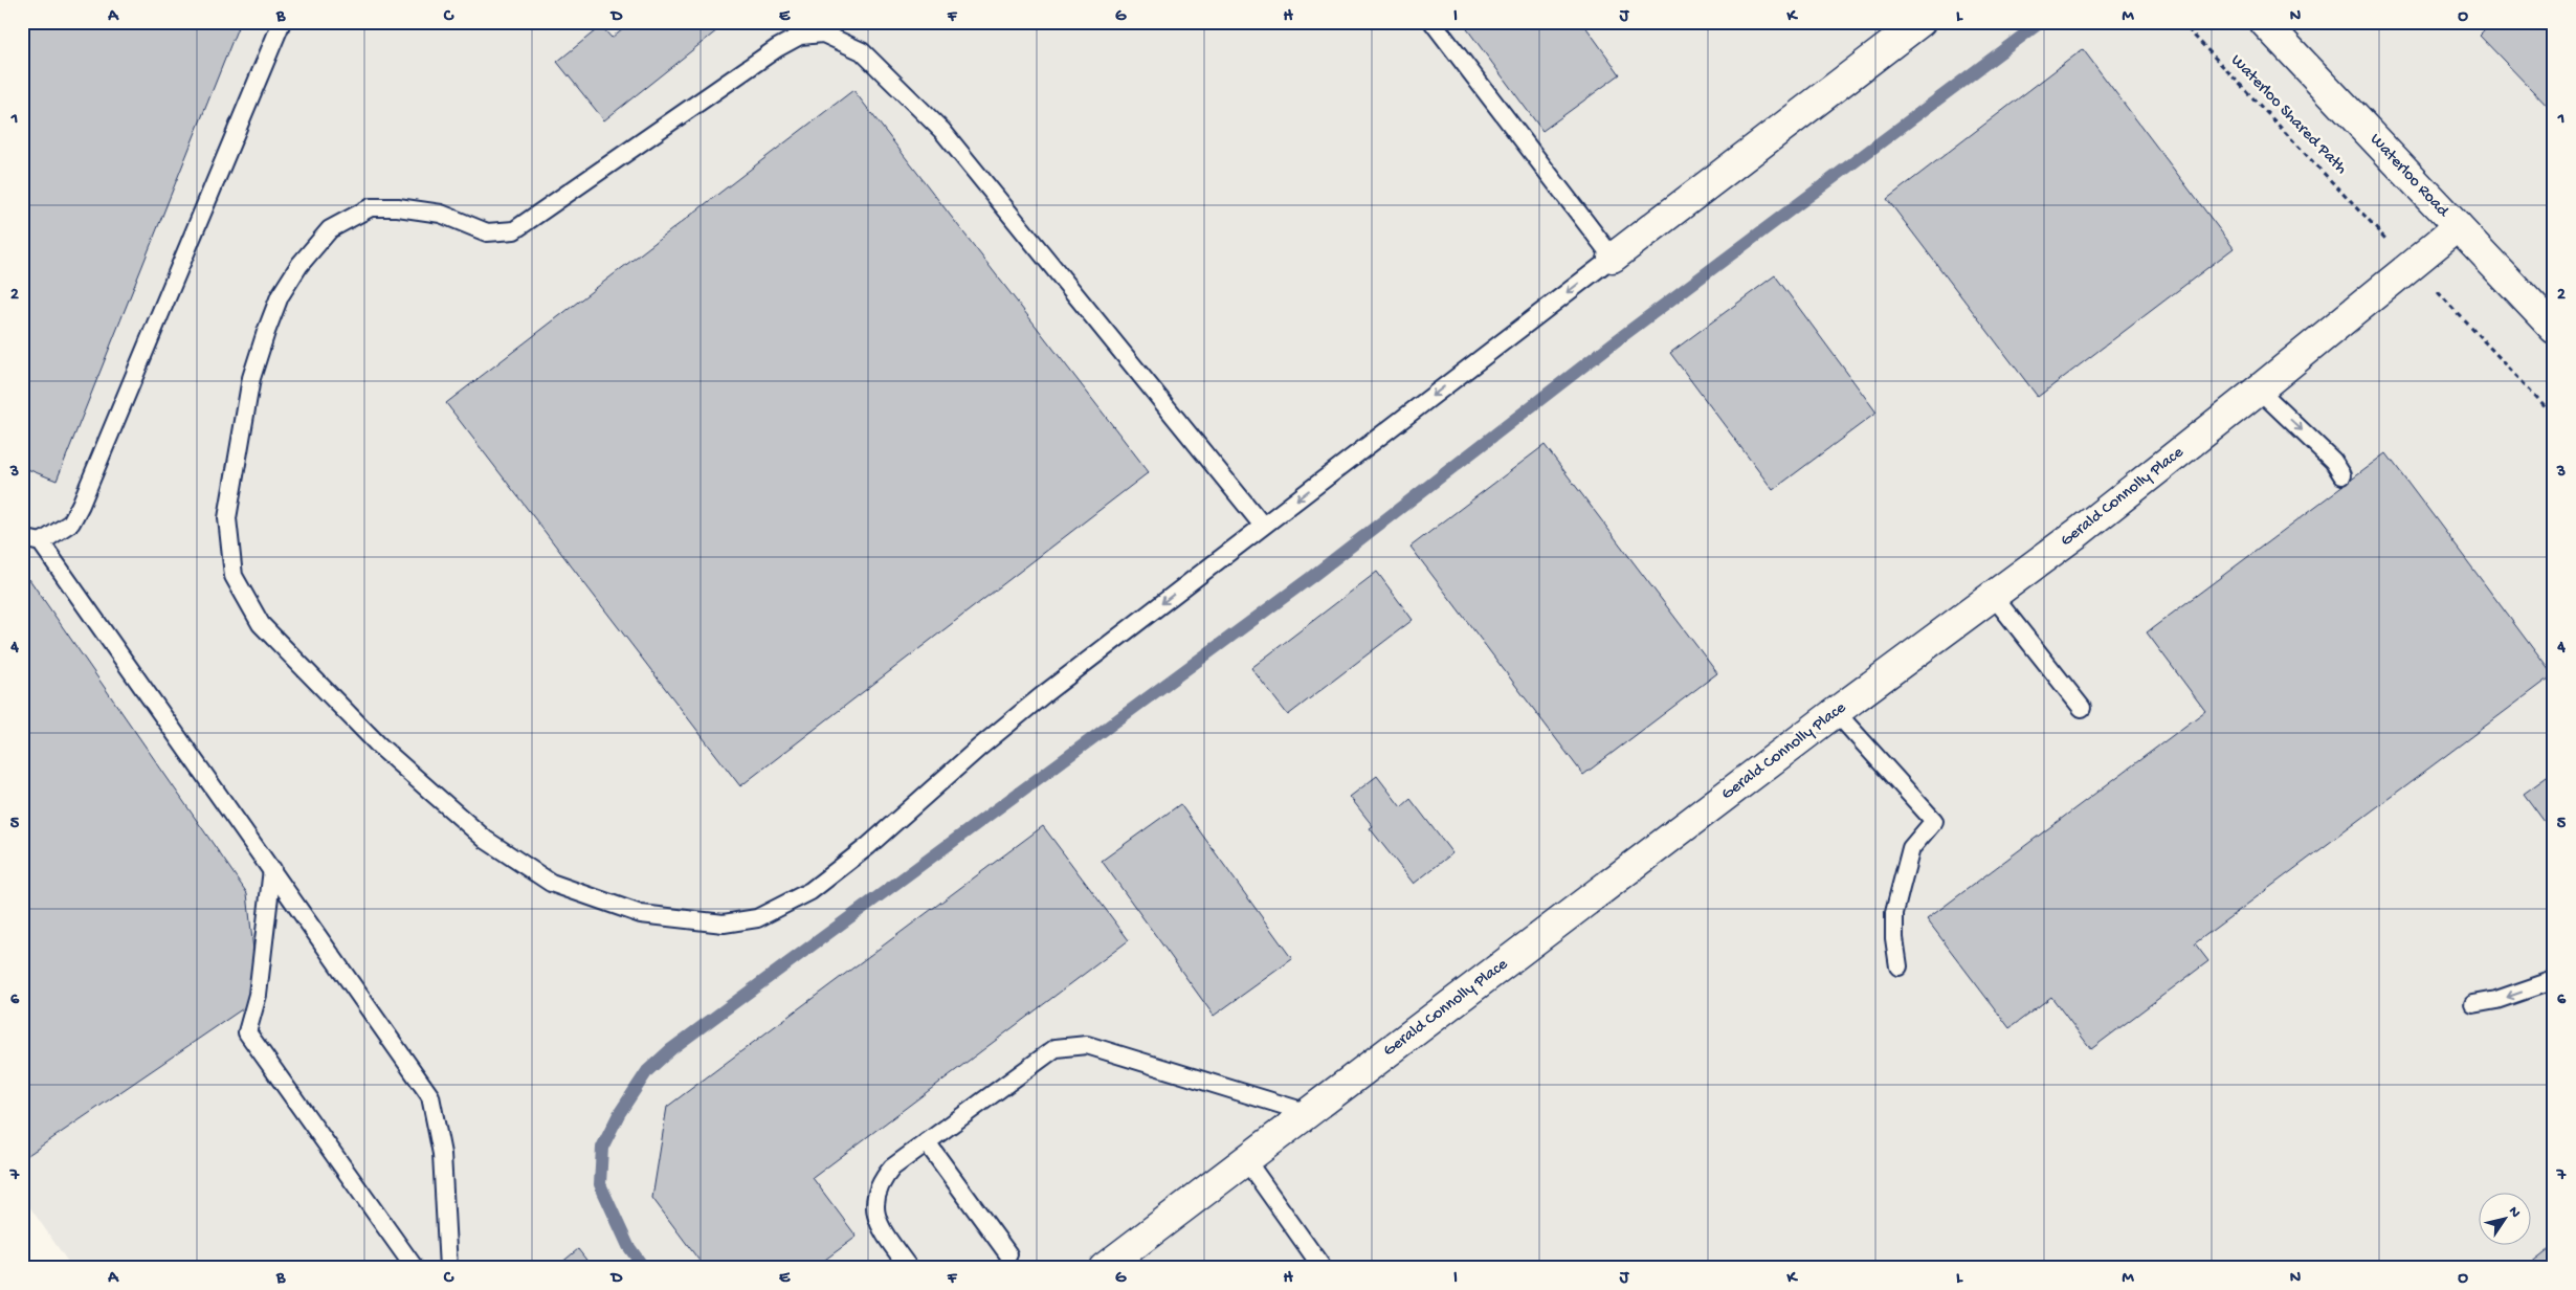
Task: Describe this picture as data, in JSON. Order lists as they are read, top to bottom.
{
  "streets": {
    "street": ["Waterloo Road", "Gerald Connolly Place"],
    "path": ["Waterloo Shared Path"]
  },
  "crossings": [
    ["Waterloo Road", "Gerald Connolly Place"]
  ],
  "north": "top right",
  "grid": {
    "columns": [
      "A",
      "B",
      "C",
      "D",
      "E",
      "F",
      "G",
      "H",
      "I",
      "J",
      "K",
      "L",
      "M",
      "N",
      "O"
    ],
    "rows": [
      "1",
      "2",
      "3",
      "4",
      "5",
      "6",
      "7"
    ]
  }
}
